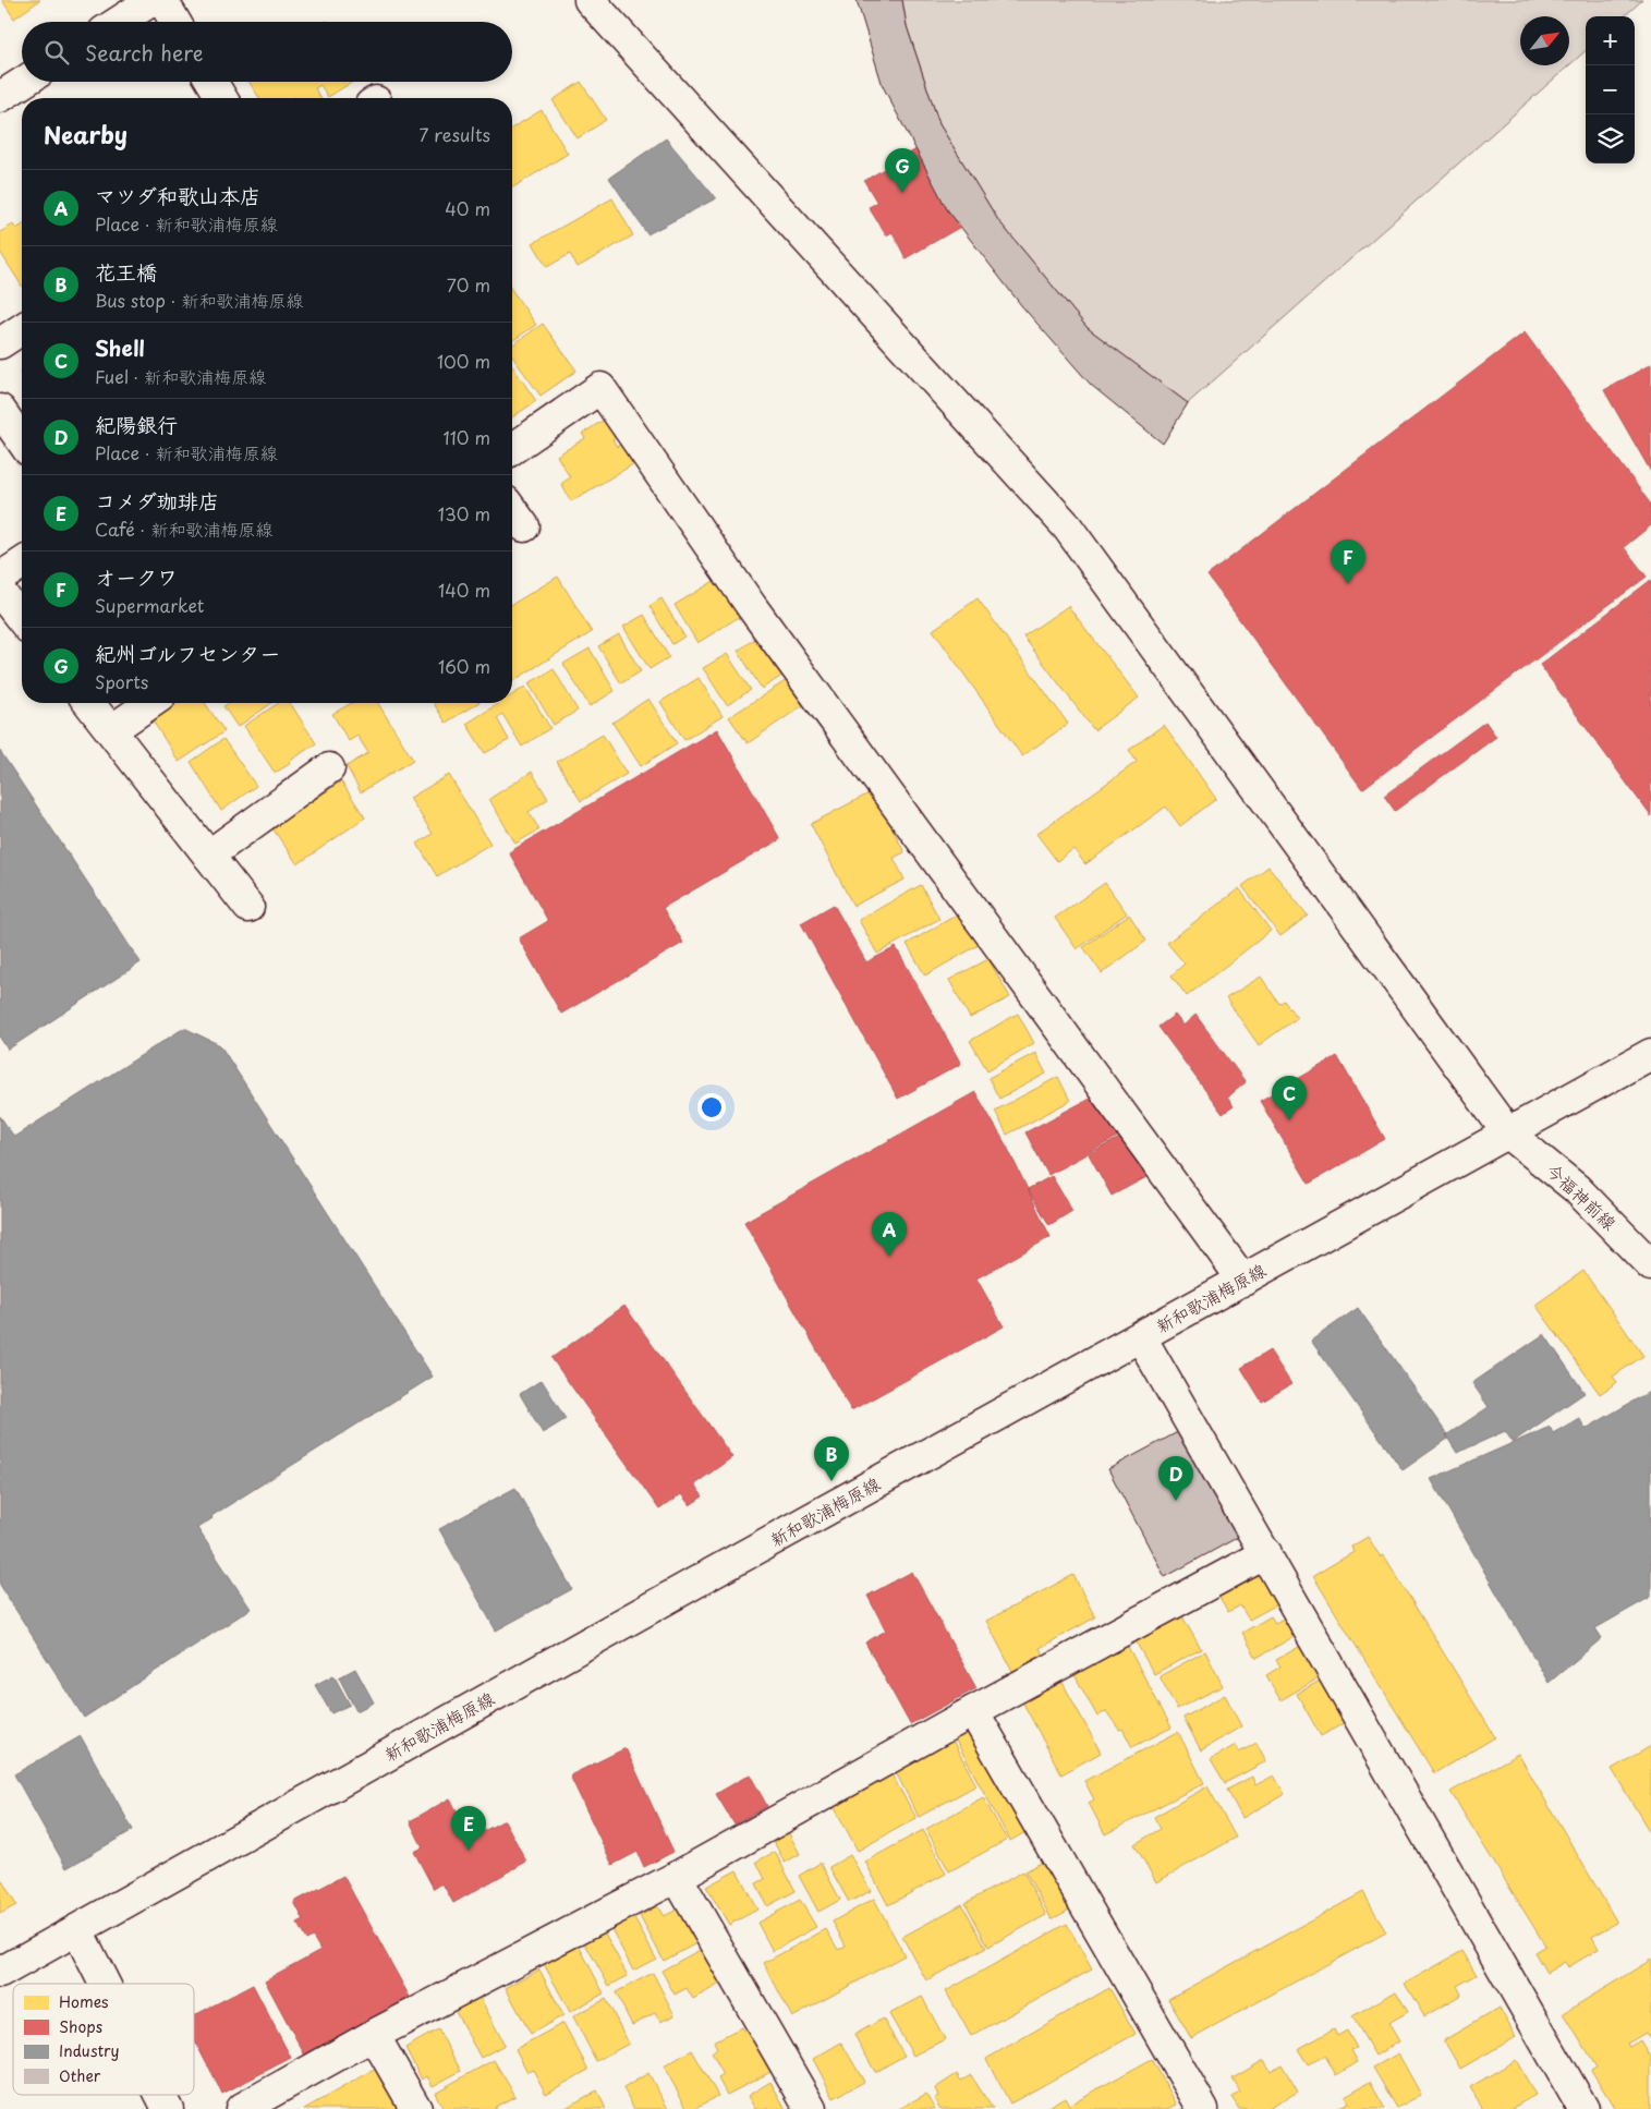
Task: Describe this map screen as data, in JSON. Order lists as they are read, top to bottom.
{
  "streets": {
    "street": ["今福神前線", "新和歌浦梅原線"]
  },
  "crossings": [
    ["今福神前線", "新和歌浦梅原線"]
  ],
  "legend": [
    "Homes",
    "Shops",
    "Industry",
    "Other"
  ],
  "north": "top right",
  "page": {
    "map_buttons": ["+", "−"],
    "search": "Search here",
    "heading": ["Nearby", "7 results"],
    "pins": [
      "G",
      "F",
      "C",
      "A",
      "B",
      "D",
      "E"
    ],
    "list": [
      {
        "mark": "A",
        "name": "マツダ和歌山本店",
        "note": "Place · 新和歌浦梅原線",
        "value": "40 m"
      },
      {
        "mark": "B",
        "name": "花王橋",
        "note": "Bus stop · 新和歌浦梅原線",
        "value": "70 m"
      },
      {
        "mark": "C",
        "name": "Shell",
        "note": "Fuel · 新和歌浦梅原線",
        "value": "100 m"
      },
      {
        "mark": "D",
        "name": "紀陽銀行",
        "note": "Place · 新和歌浦梅原線",
        "value": "110 m"
      },
      {
        "mark": "E",
        "name": "コメダ珈琲店",
        "note": "Café · 新和歌浦梅原線",
        "value": "130 m"
      },
      {
        "mark": "F",
        "name": "オークワ",
        "note": "Supermarket",
        "value": "140 m"
      },
      {
        "mark": "G",
        "name": "紀州ゴルフセンター",
        "note": "Sports",
        "value": "160 m"
      }
    ]
  }
}
